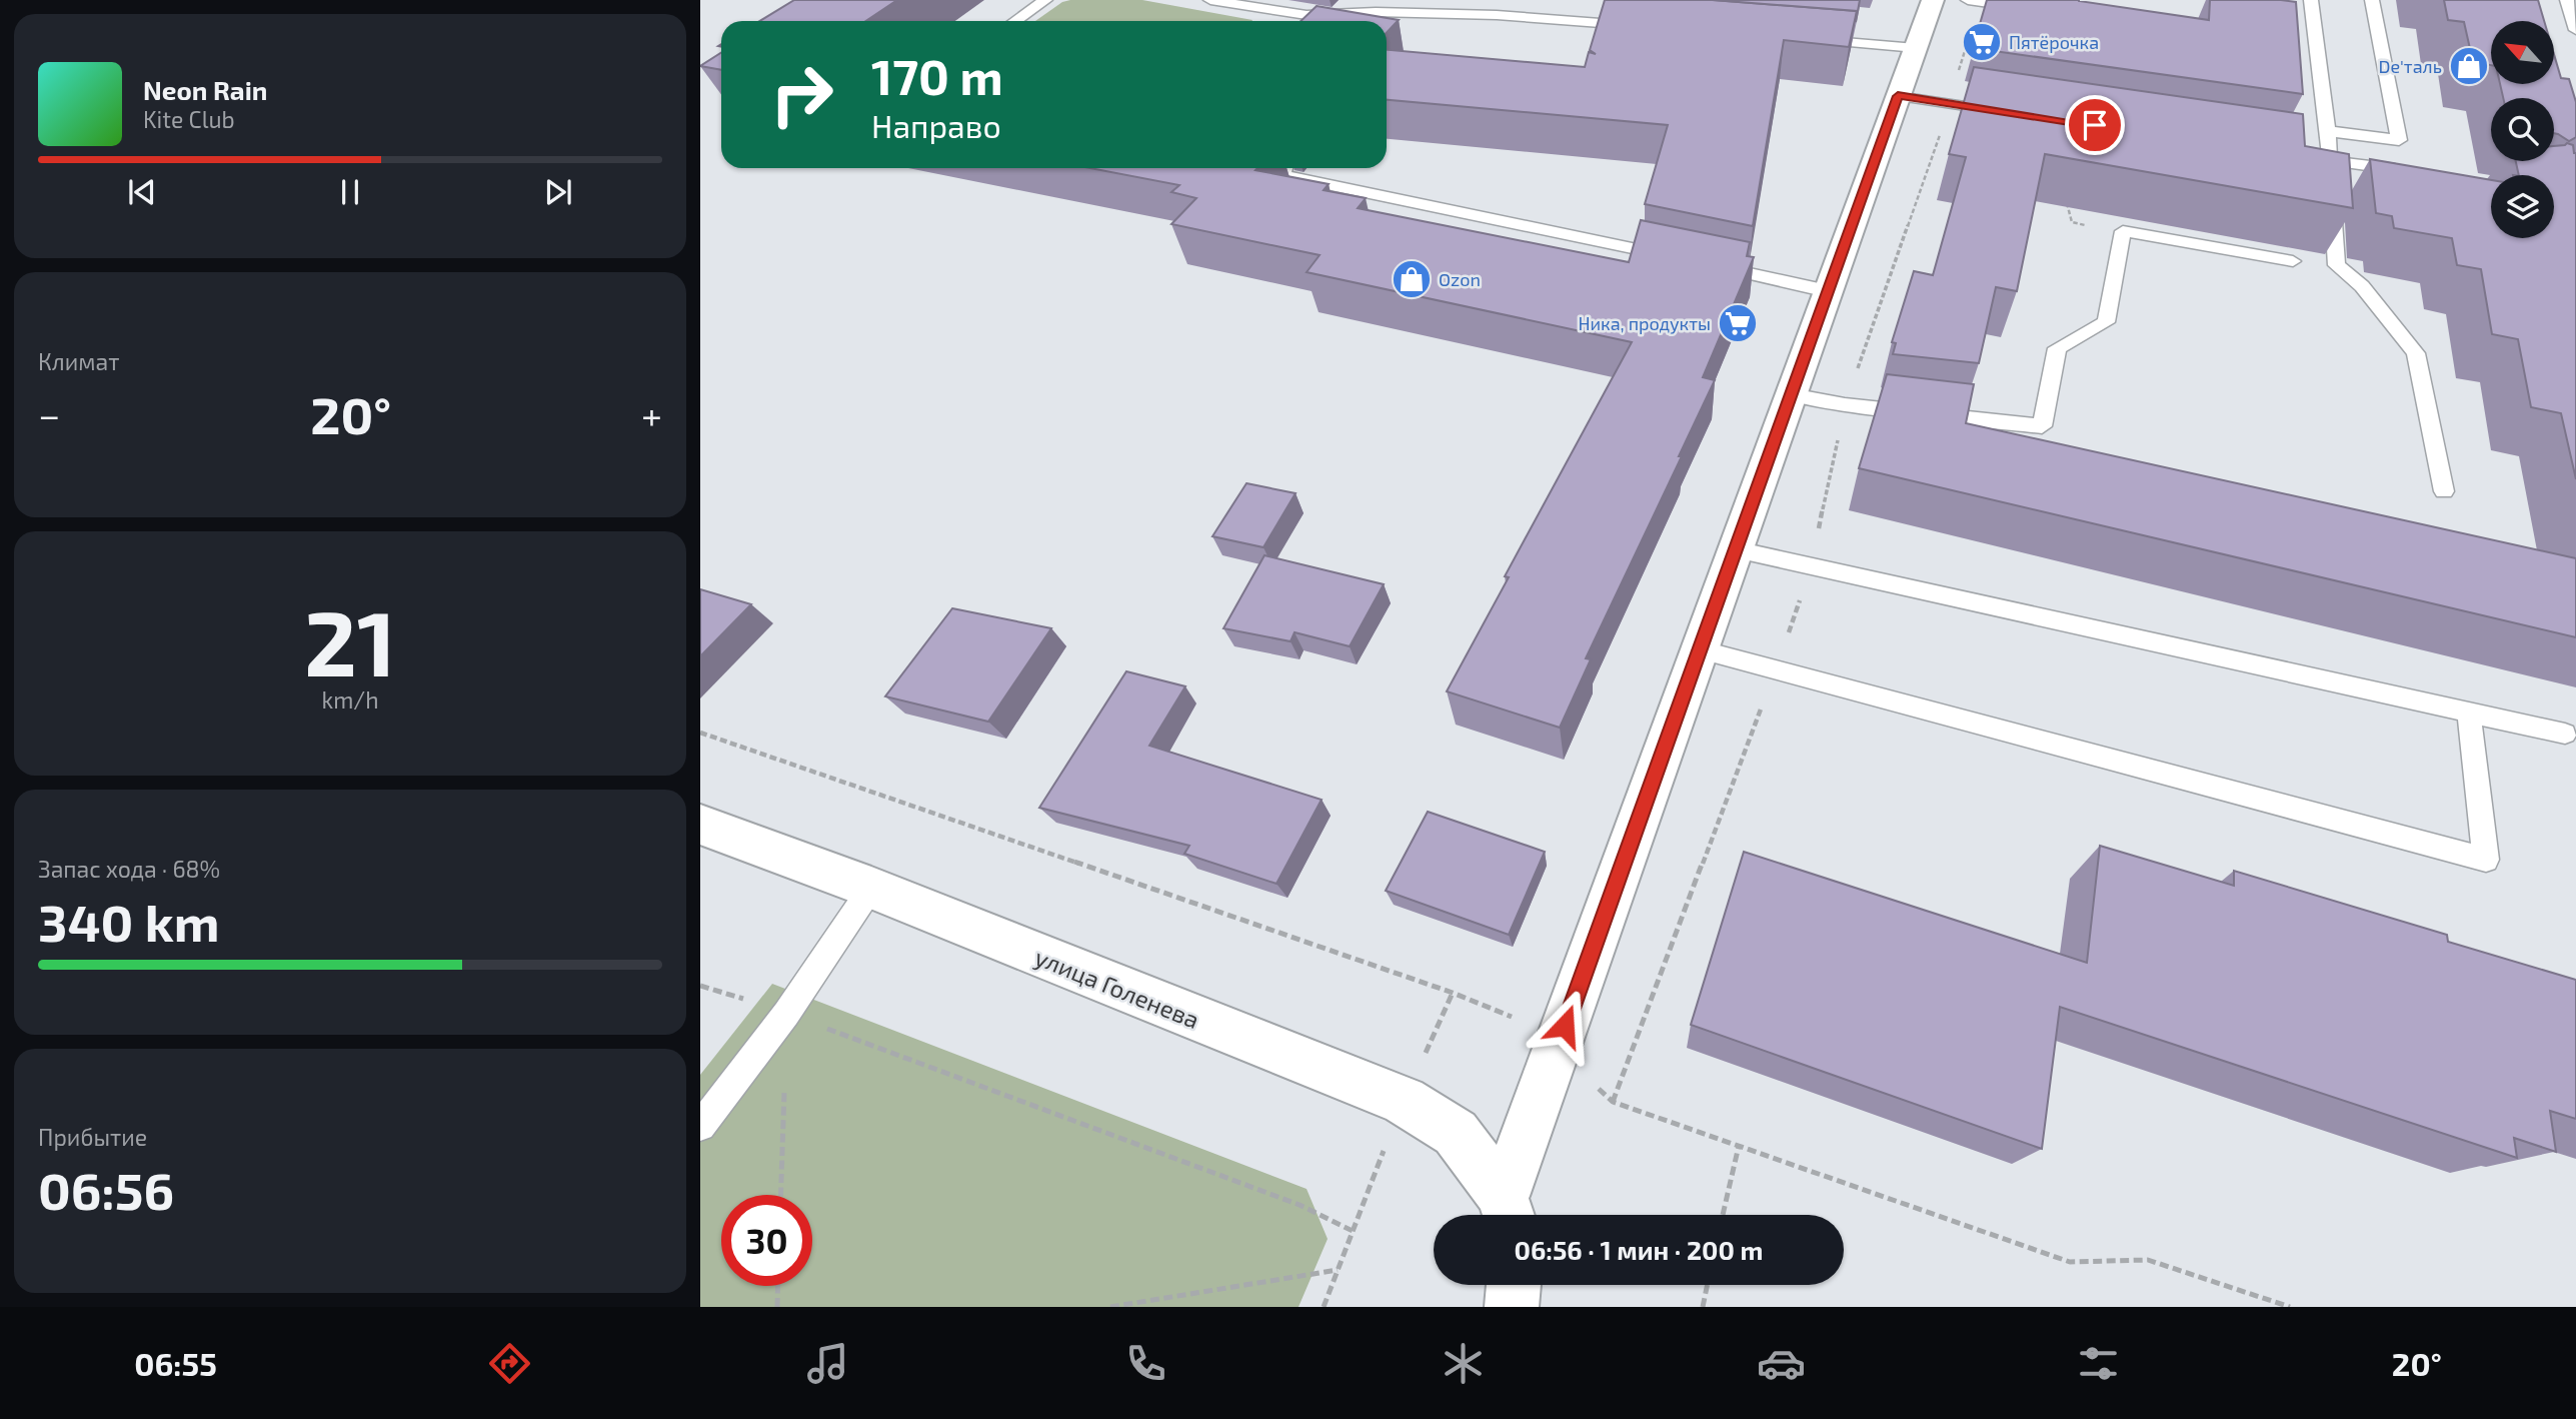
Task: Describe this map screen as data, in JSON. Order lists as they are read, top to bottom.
{
  "streets": {
    "street": ["улица Голенева"]
  },
  "places": {
    "supermarket": ["Пятёрочка", "Ника, продукты"],
    "shop": ["De'таль", "Ozon"]
  },
  "north": "top left",
  "page": {
    "turn": ["170 m", "Направо"],
    "song": ["Neon Rain", "Kite Club"],
    "tile": [
      "Климат",
      ["21", "km/h"],
      ["Запас хода · 68%", "340 km"],
      ["Прибытие", "06:56"]
    ],
    "heat": ["−", "20°", "+"],
    "limit": "30",
    "trip": "06:56 · 1 мин · 200 m",
    "tabs": ["06:55", "20°"]
  }
}
